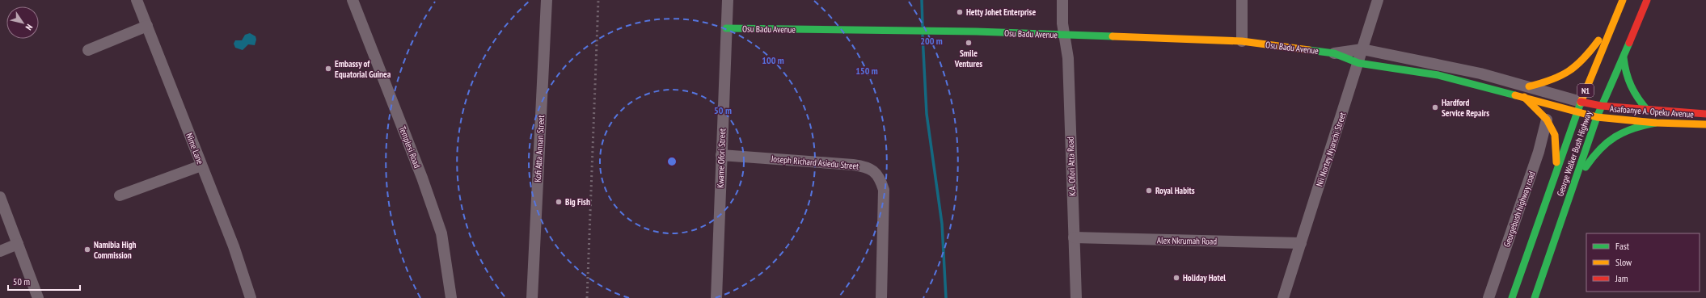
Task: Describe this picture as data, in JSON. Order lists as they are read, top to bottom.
{
  "streets": {
    "main road": [
      "Osu Badu Avenue",
      "N1",
      "Asafoanye A. Opeku Avenue",
      "George Walker Bush Highway"
    ],
    "street": [
      "Templesi Road",
      "Nime Lane",
      "Kofi Atta Annan Street",
      "Nii Nortey Nyanchi Street",
      "Kwame Ofori Street",
      "Joseph Richard Asiedu Street",
      "K.A. Ofori Atta Road",
      "Georgebush highway road",
      "Alex Nkrumah Road"
    ]
  },
  "crossings": [
    ["Osu Badu Avenue", "Asafoanye A. Opeku Avenue"],
    ["Osu Badu Avenue", "Nii Nortey Nyanchi Street"],
    ["Osu Badu Avenue", "George Walker Bush Highway"],
    ["Osu Badu Avenue", "Kwame Ofori Street"],
    ["Osu Badu Avenue", "K.A. Ofori Atta Road"],
    ["Asafoanye A. Opeku Avenue", "George Walker Bush Highway"],
    ["Nii Nortey Nyanchi Street", "Alex Nkrumah Road"],
    ["Kwame Ofori Street", "Joseph Richard Asiedu Street"],
    ["K.A. Ofori Atta Road", "Alex Nkrumah Road"]
  ],
  "places": [
    "Hetty Johet Enterprise",
    "Smile Ventures",
    "Embassy of Equatorial Guinea",
    "Hardford Service Repairs",
    "Royal Habits",
    "Big Fish",
    "Namibia High Commission",
    "Holiday Hotel"
  ],
  "legend": ["Fast", "Slow", "Jam"],
  "scale_bar": "50 m",
  "north": "bottom right",
  "rings": [
    "200 m",
    "100 m",
    "150 m",
    "50 m"
  ]
}
